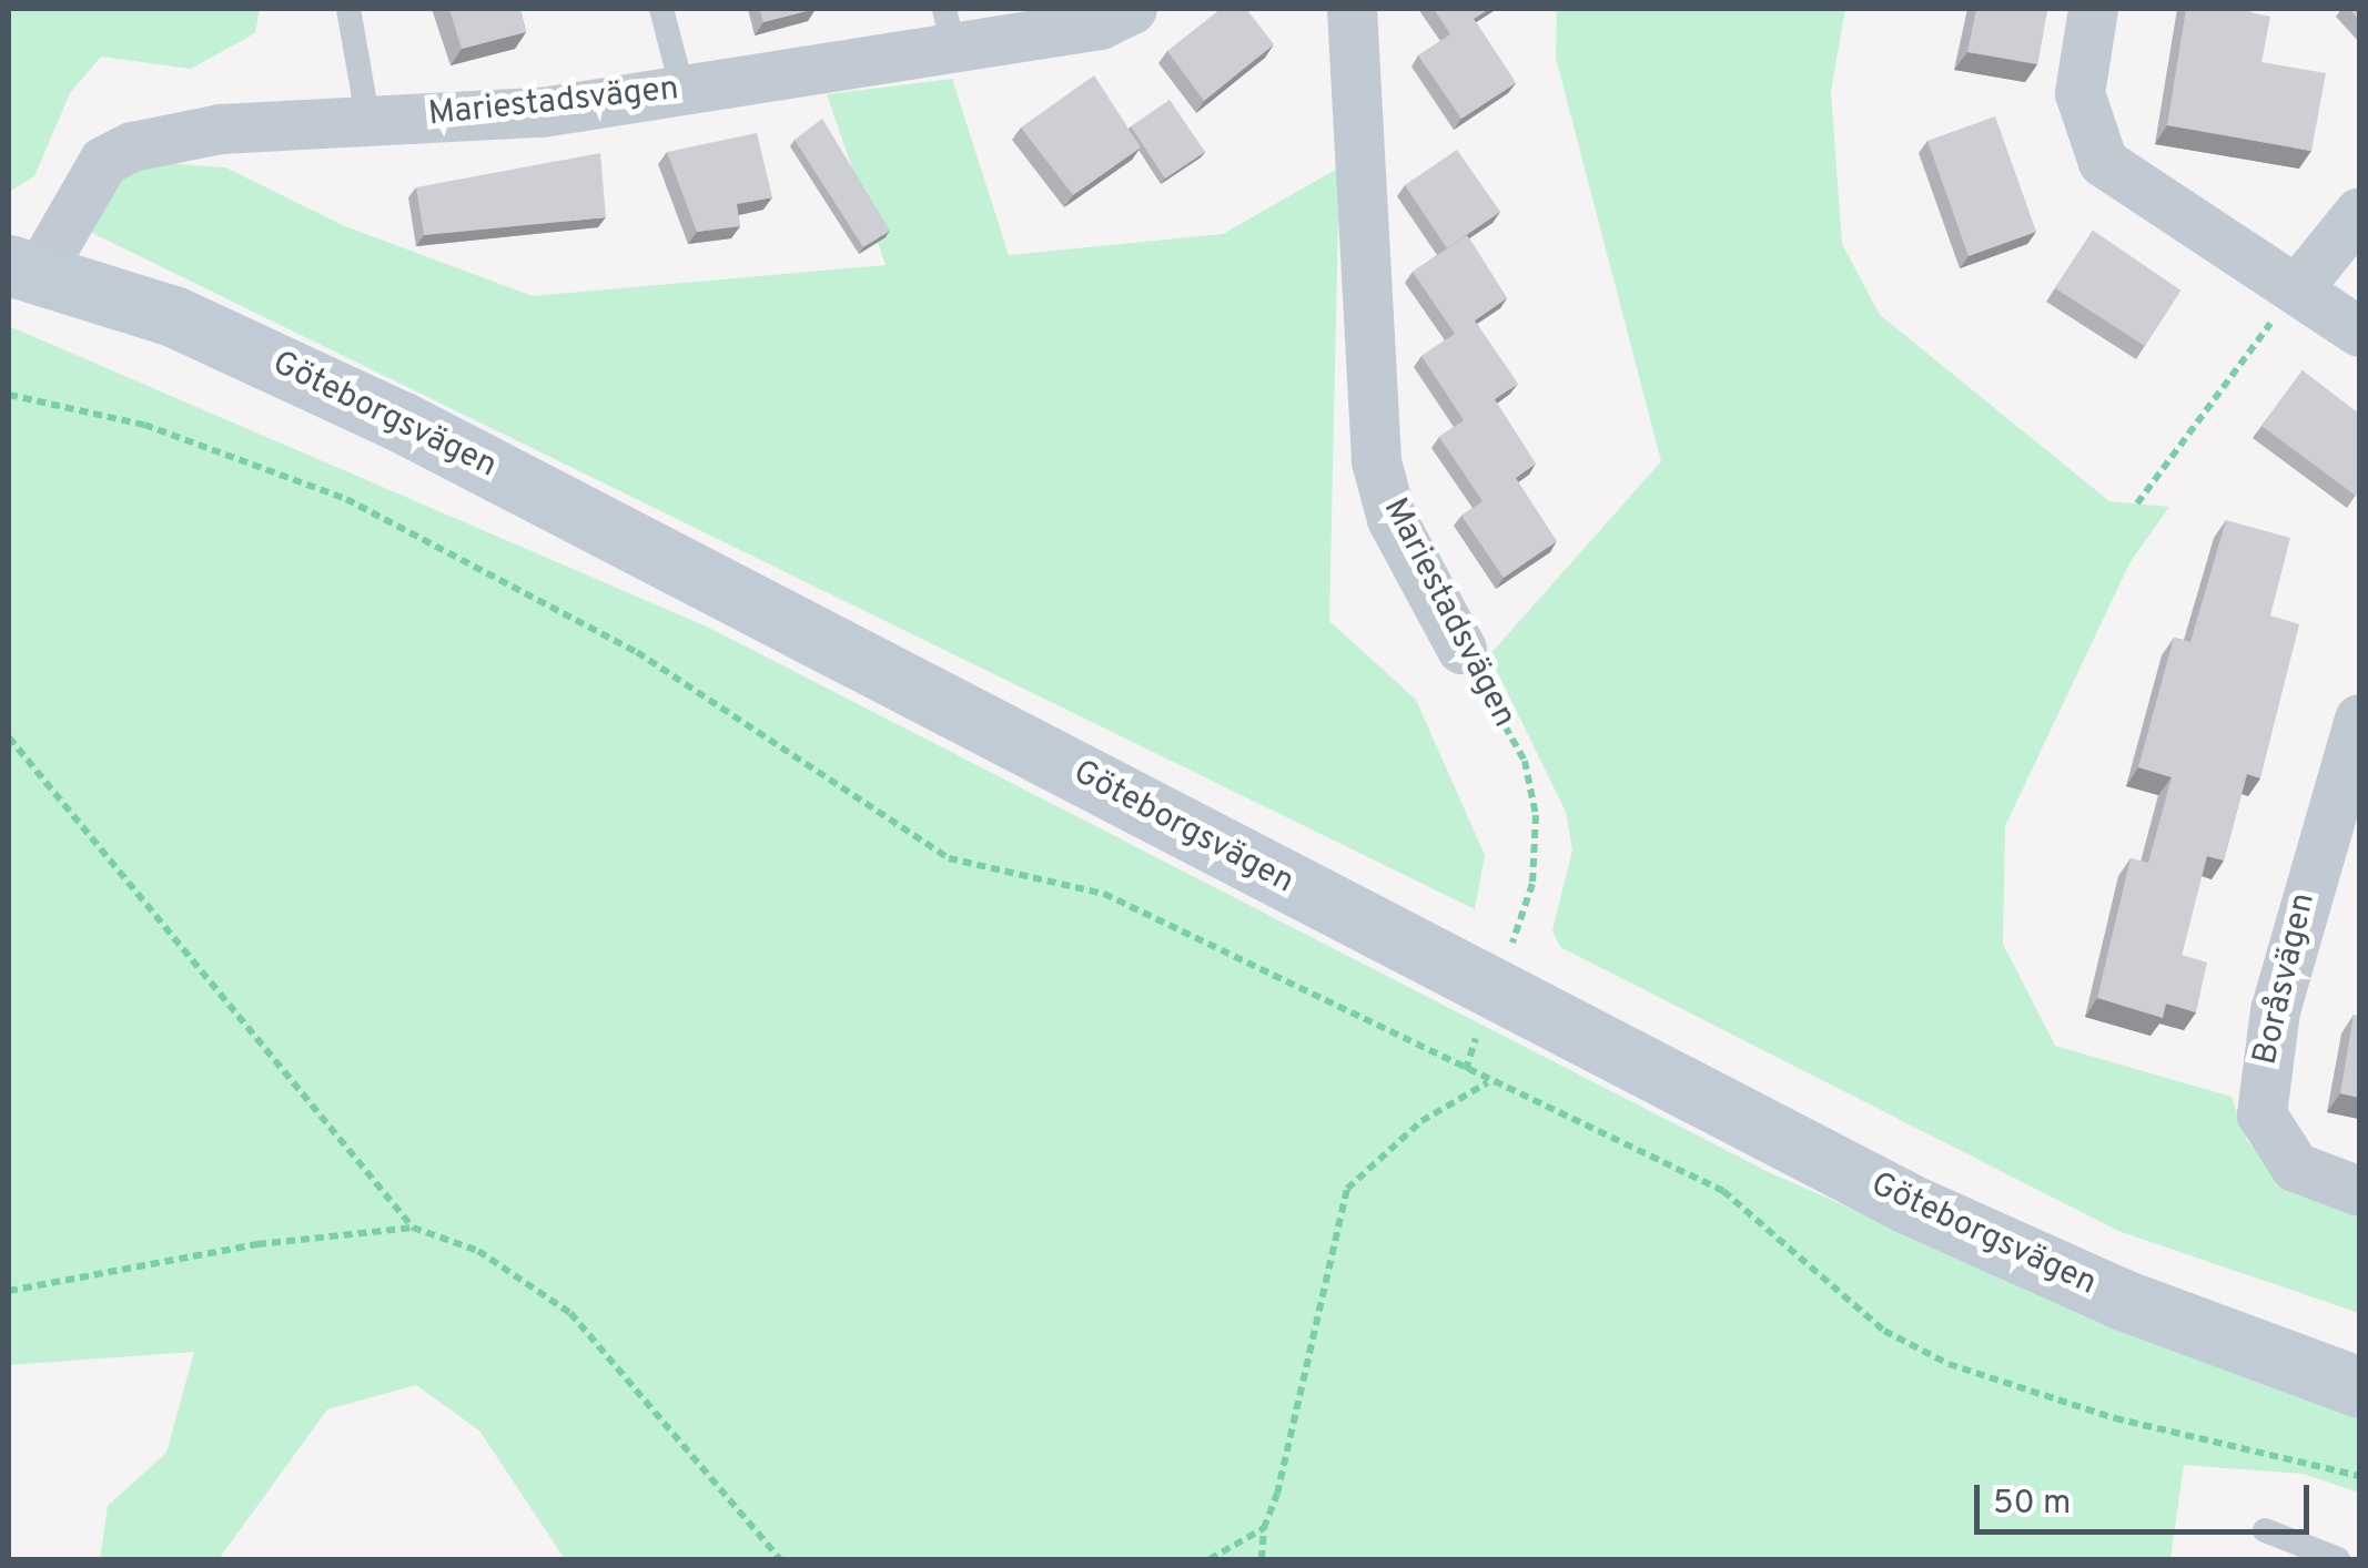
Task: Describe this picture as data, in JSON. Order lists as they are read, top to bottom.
{
  "streets": {
    "street": ["Mariestadsvägen", "Göteborgsvägen", "Boråsvägen"]
  },
  "crossings": [
    ["Mariestadsvägen", "Göteborgsvägen"]
  ],
  "scale_bar": "50 m"
}
